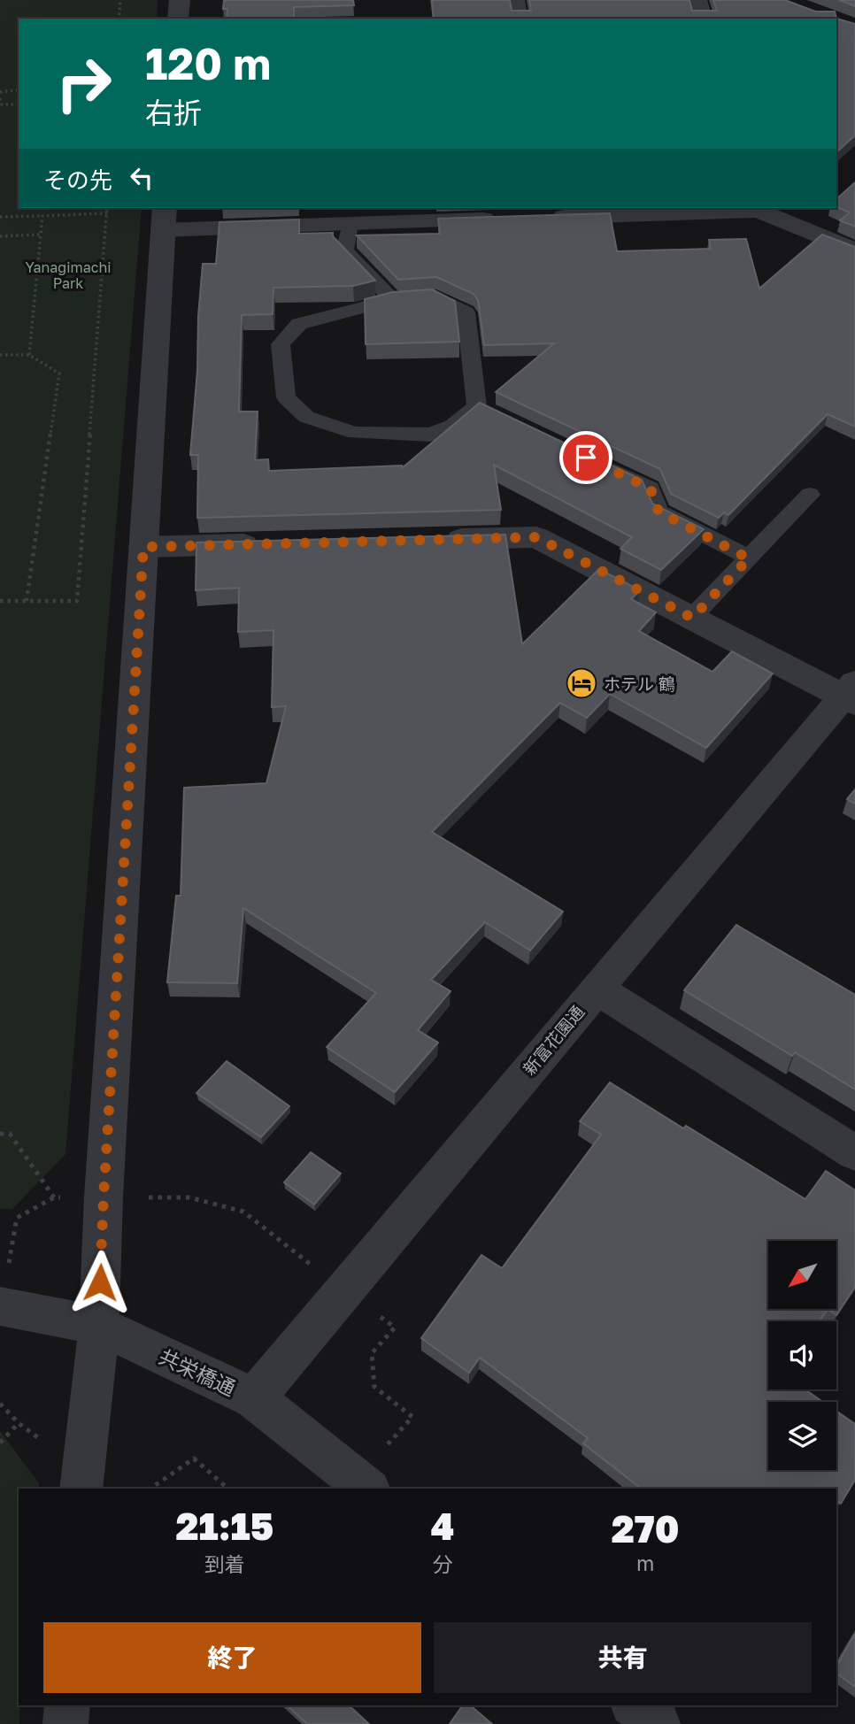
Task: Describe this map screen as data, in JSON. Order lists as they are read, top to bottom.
{
  "streets": {
    "street": ["新富花園通", "共栄橋通"]
  },
  "crossings": [
    ["新富花園通", "共栄橋通"]
  ],
  "parks": ["Yanagimachi Park"],
  "places": {
    "hotel": ["ホテル 鶴"]
  },
  "north": "bottom left",
  "page": {
    "turn": ["120 m", "右折"],
    "then": "その先",
    "eta": [
      "21:15",
      "到着",
      "4",
      "分",
      "270",
      "m"
    ],
    "buttons": ["終了", "共有"]
  }
}
